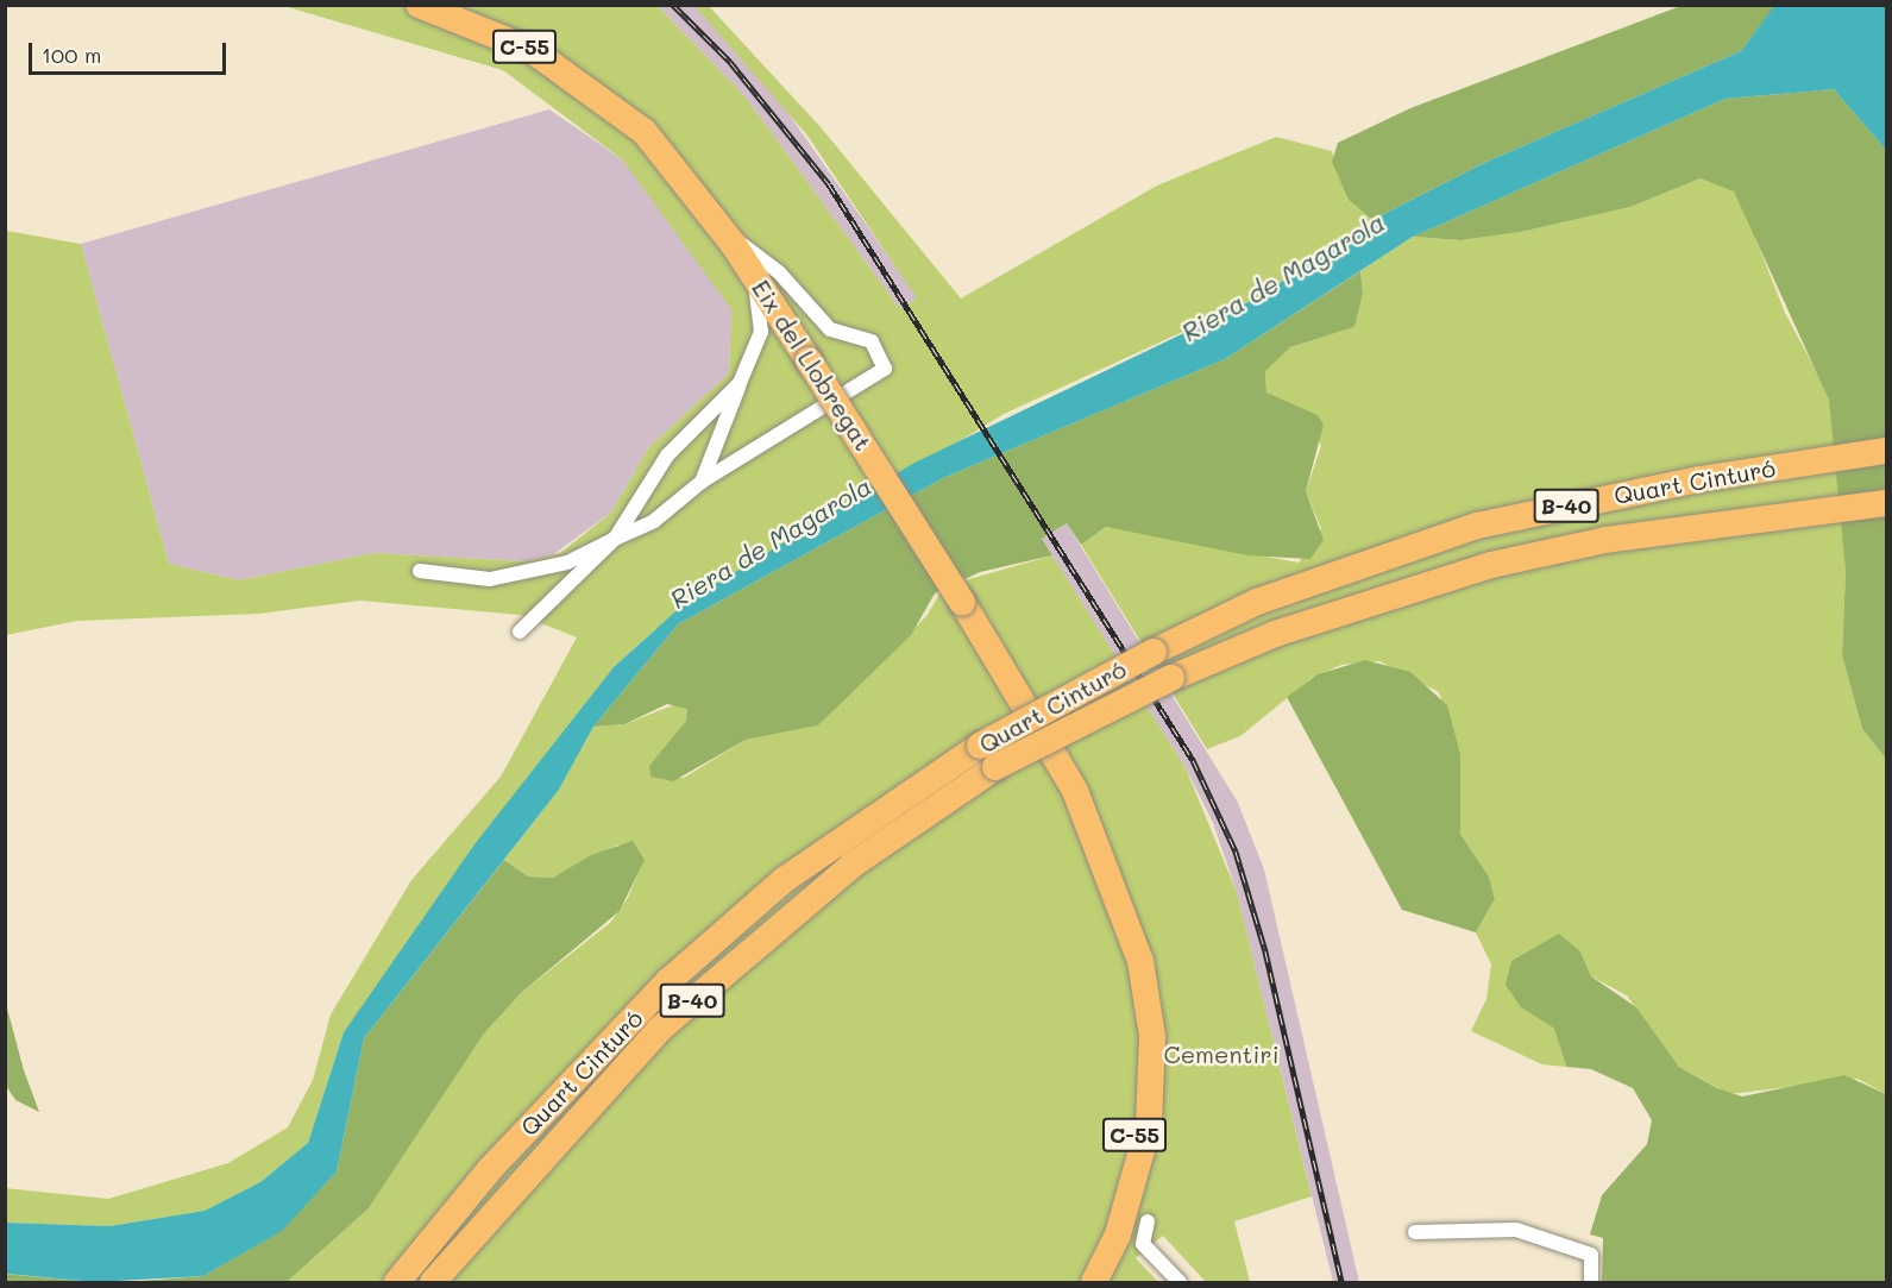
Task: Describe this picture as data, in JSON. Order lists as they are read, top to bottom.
{
  "streets": {
    "highway": [
      "C-55",
      "Eix del Llobregat",
      "Quart Cinturó",
      "B-40"
    ]
  },
  "water": ["Riera de Magarola"],
  "parks": ["Cementiri"],
  "scale_bar": "100 m"
}
